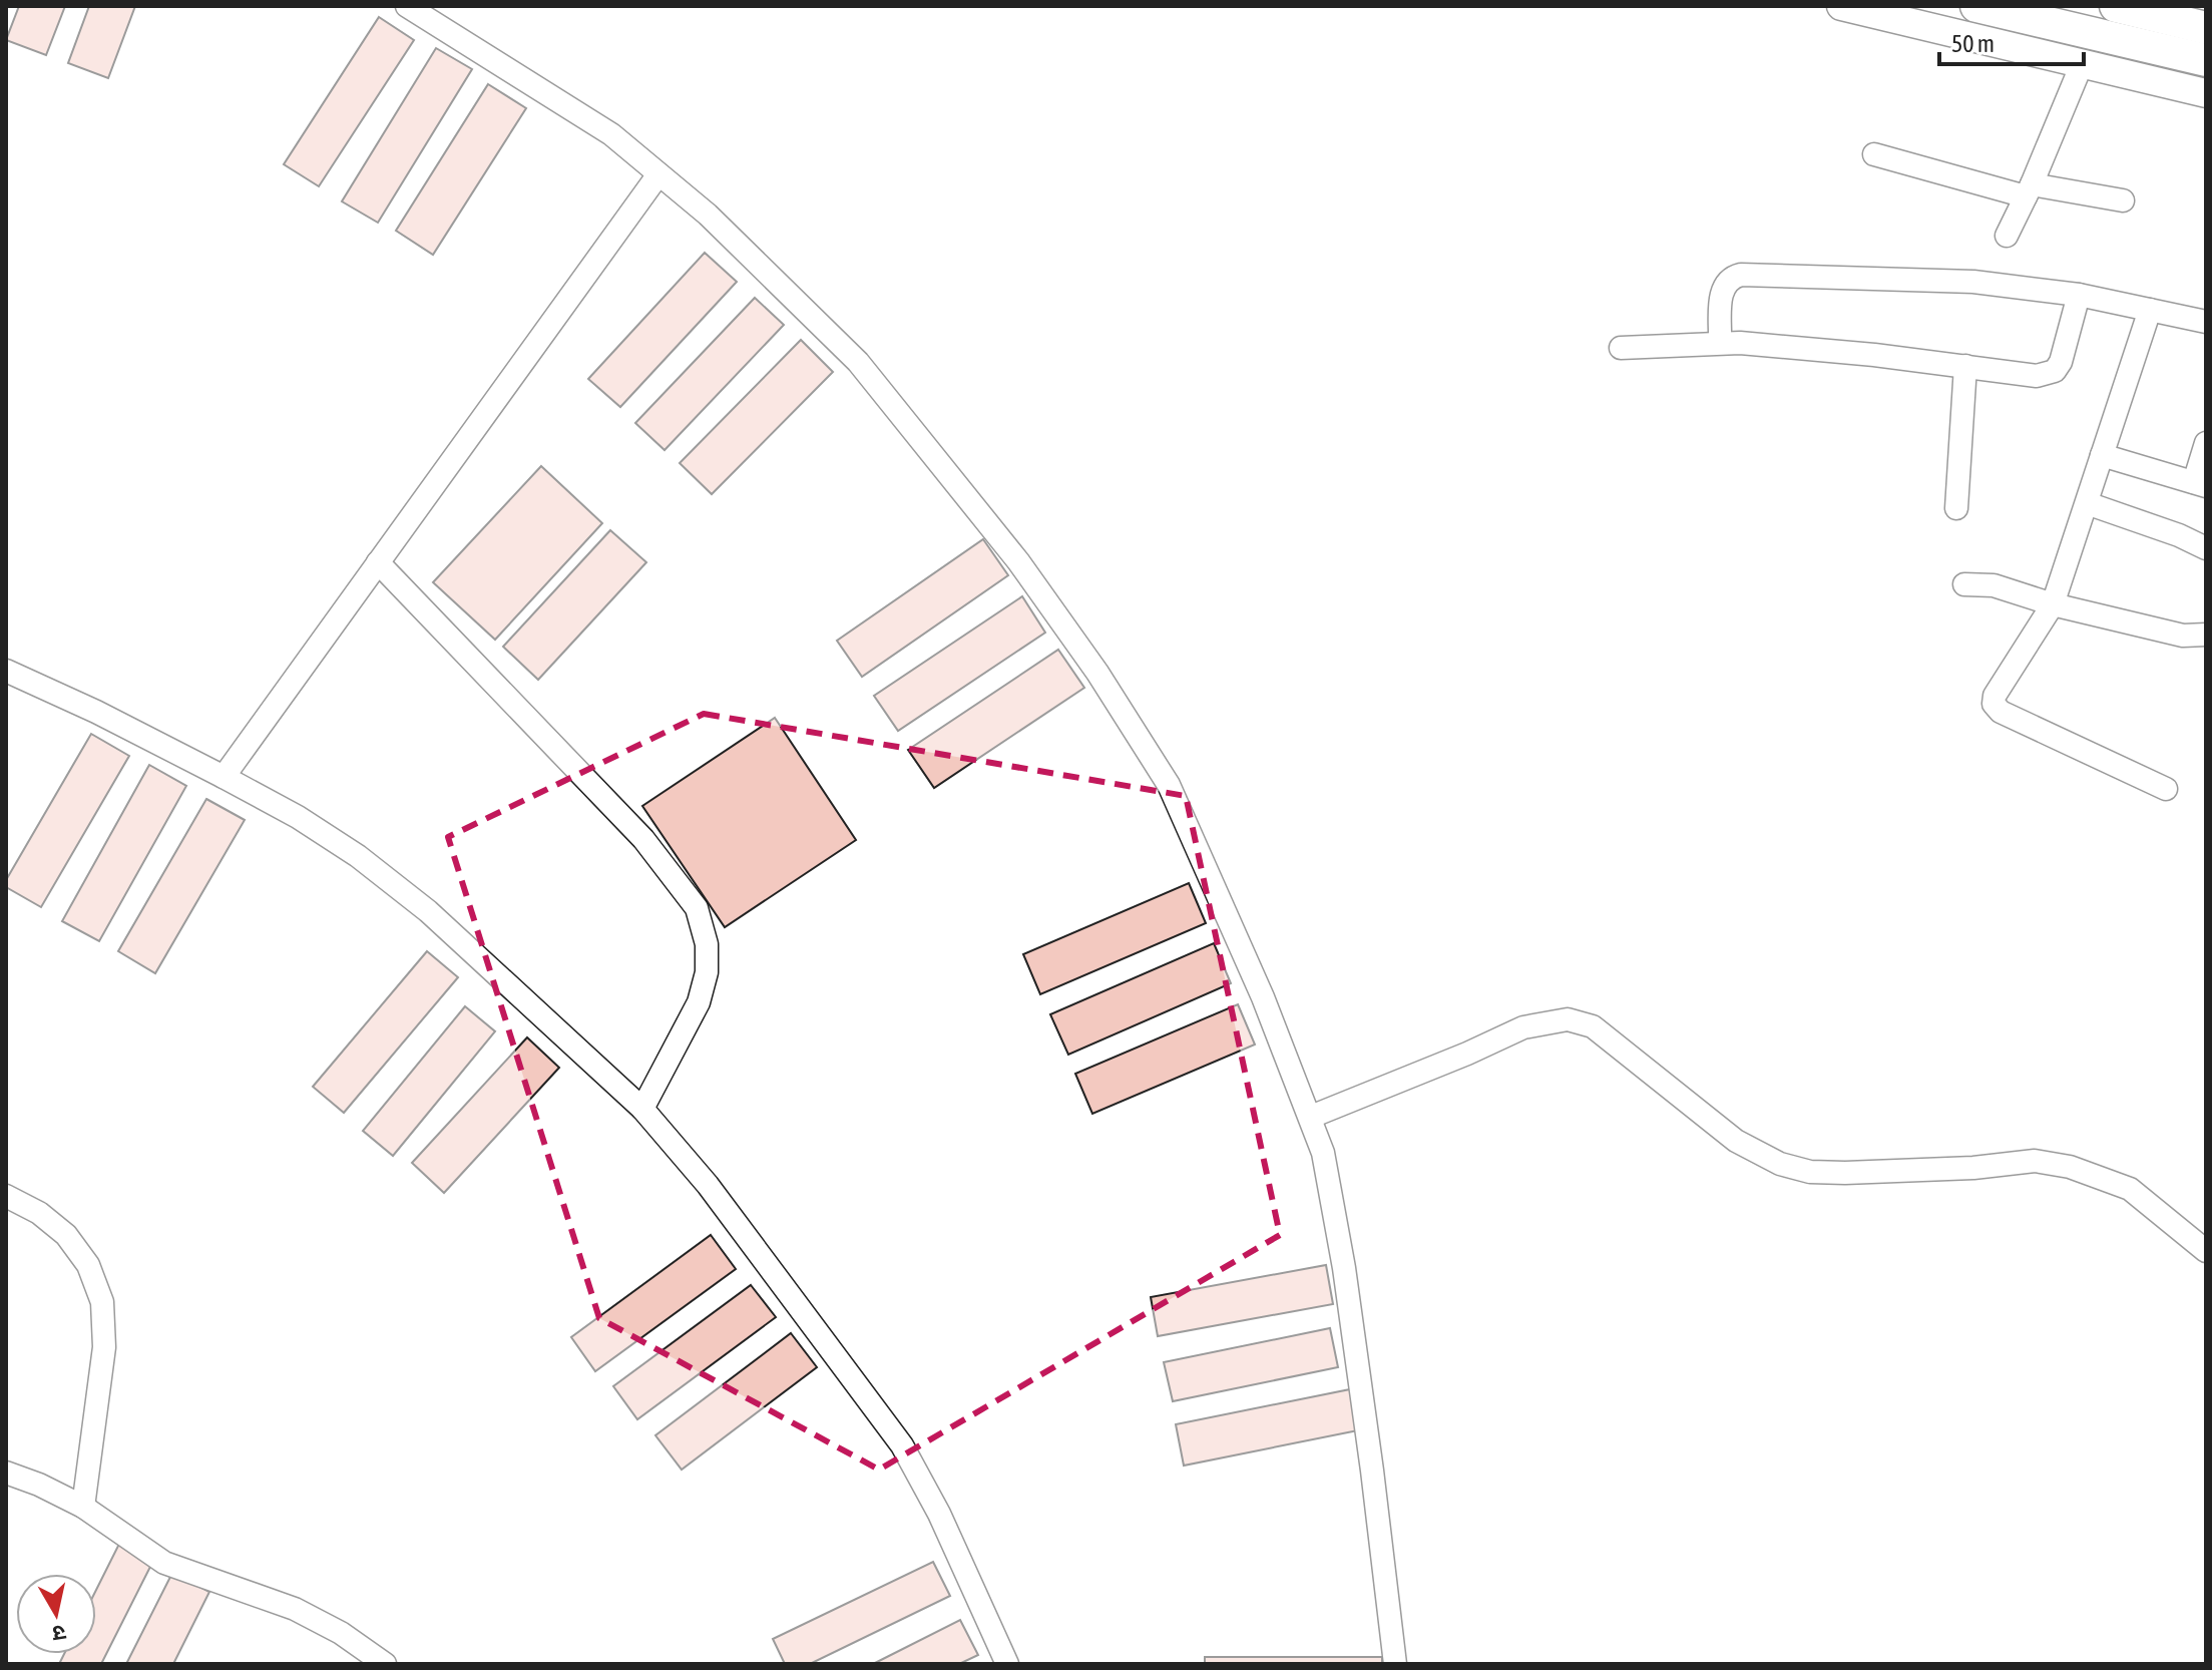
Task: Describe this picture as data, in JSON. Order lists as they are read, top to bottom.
{
  "scale_bar": "50 m",
  "north": "bottom"
}
